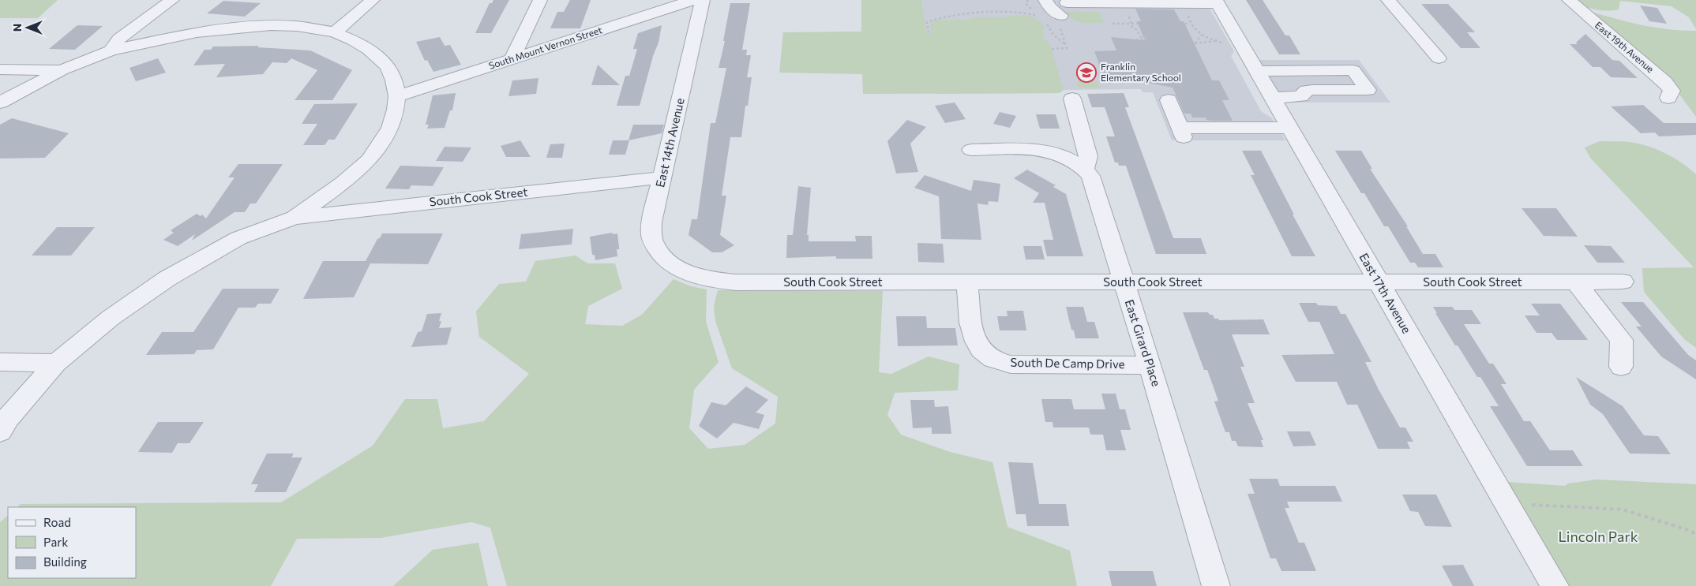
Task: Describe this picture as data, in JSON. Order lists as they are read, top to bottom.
{
  "streets": {
    "street": [
      "East 19th Avenue",
      "South Mount Vernon Street",
      "East 14th Avenue",
      "South Cook Street",
      "East 17th Avenue",
      "East Girard Place",
      "South De Camp Drive"
    ]
  },
  "crossings": [
    ["East 14th Avenue", "South Cook Street"],
    ["South Cook Street", "East 17th Avenue"],
    ["South Cook Street", "East Girard Place"],
    ["South Cook Street", "South De Camp Drive"],
    ["East Girard Place", "South De Camp Drive"]
  ],
  "parks": ["Lincoln Park"],
  "places": {
    "school or university": ["Franklin Elementary School"]
  },
  "legend": ["Road", "Park", "Building"],
  "north": "left"
}
